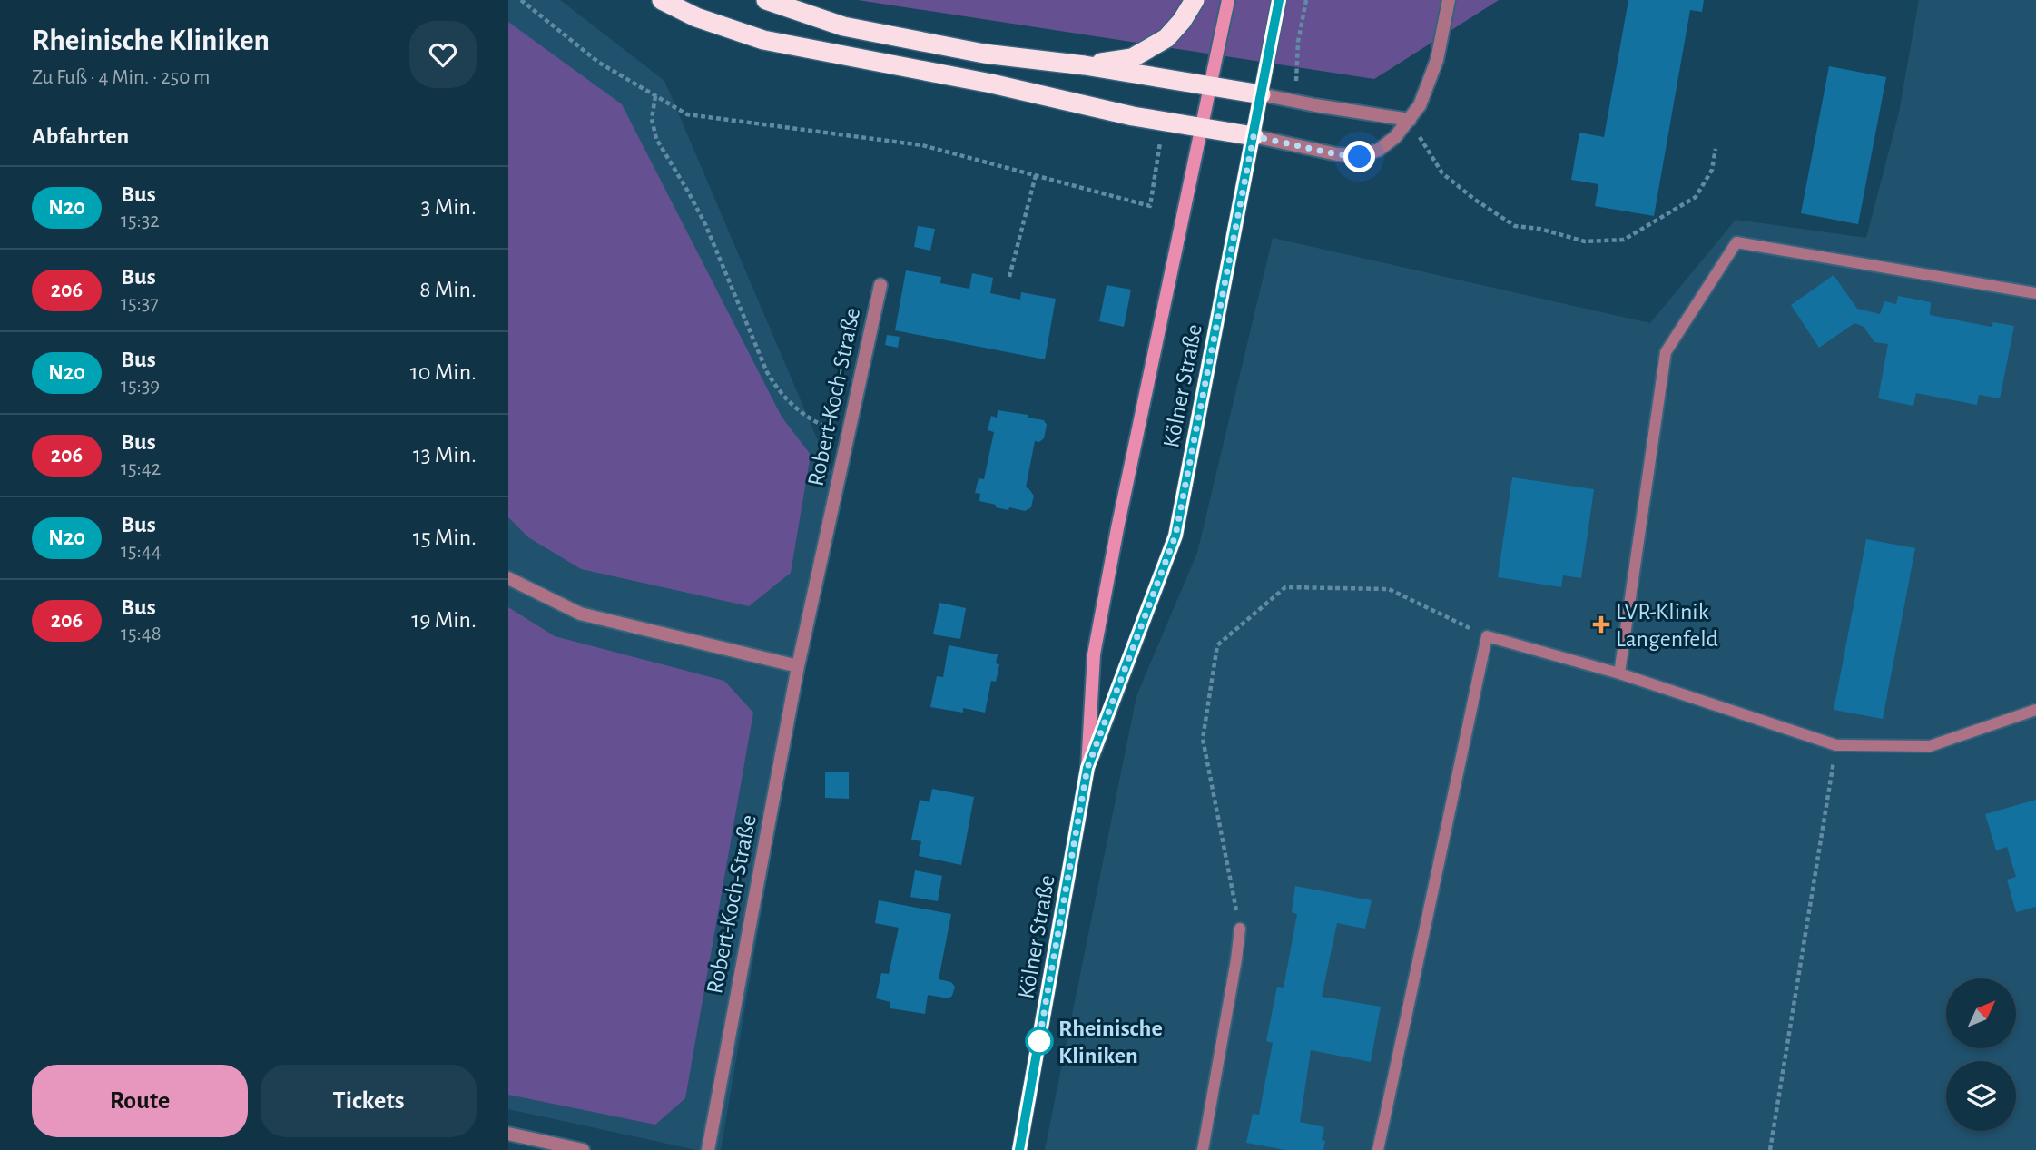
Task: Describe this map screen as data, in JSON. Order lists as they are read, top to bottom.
{
  "streets": {
    "main road": ["Kölner Straße"],
    "street": ["Robert-Koch-Straße"]
  },
  "places": {
    "health": ["LVR-Klinik Langenfeld"],
    "other": ["Rheinische Kliniken"]
  },
  "lines": ["bus line N20"],
  "north": "top right",
  "page": {
    "heading": [
      ["Rheinische Kliniken", "Zu Fuß · 4 Min. · 250 m"],
      "Abfahrten"
    ],
    "list": [
      {
        "mark": "N20",
        "name": "Bus",
        "note": "15:32",
        "value": "3 Min."
      },
      {
        "mark": "206",
        "name": "Bus",
        "note": "15:37",
        "value": "8 Min."
      },
      {
        "mark": "N20",
        "name": "Bus",
        "note": "15:39",
        "value": "10 Min."
      },
      {
        "mark": "206",
        "name": "Bus",
        "note": "15:42",
        "value": "13 Min."
      },
      {
        "mark": "N20",
        "name": "Bus",
        "note": "15:44",
        "value": "15 Min."
      },
      {
        "mark": "206",
        "name": "Bus",
        "note": "15:48",
        "value": "19 Min."
      }
    ],
    "buttons": ["Route", "Tickets"]
  }
}
